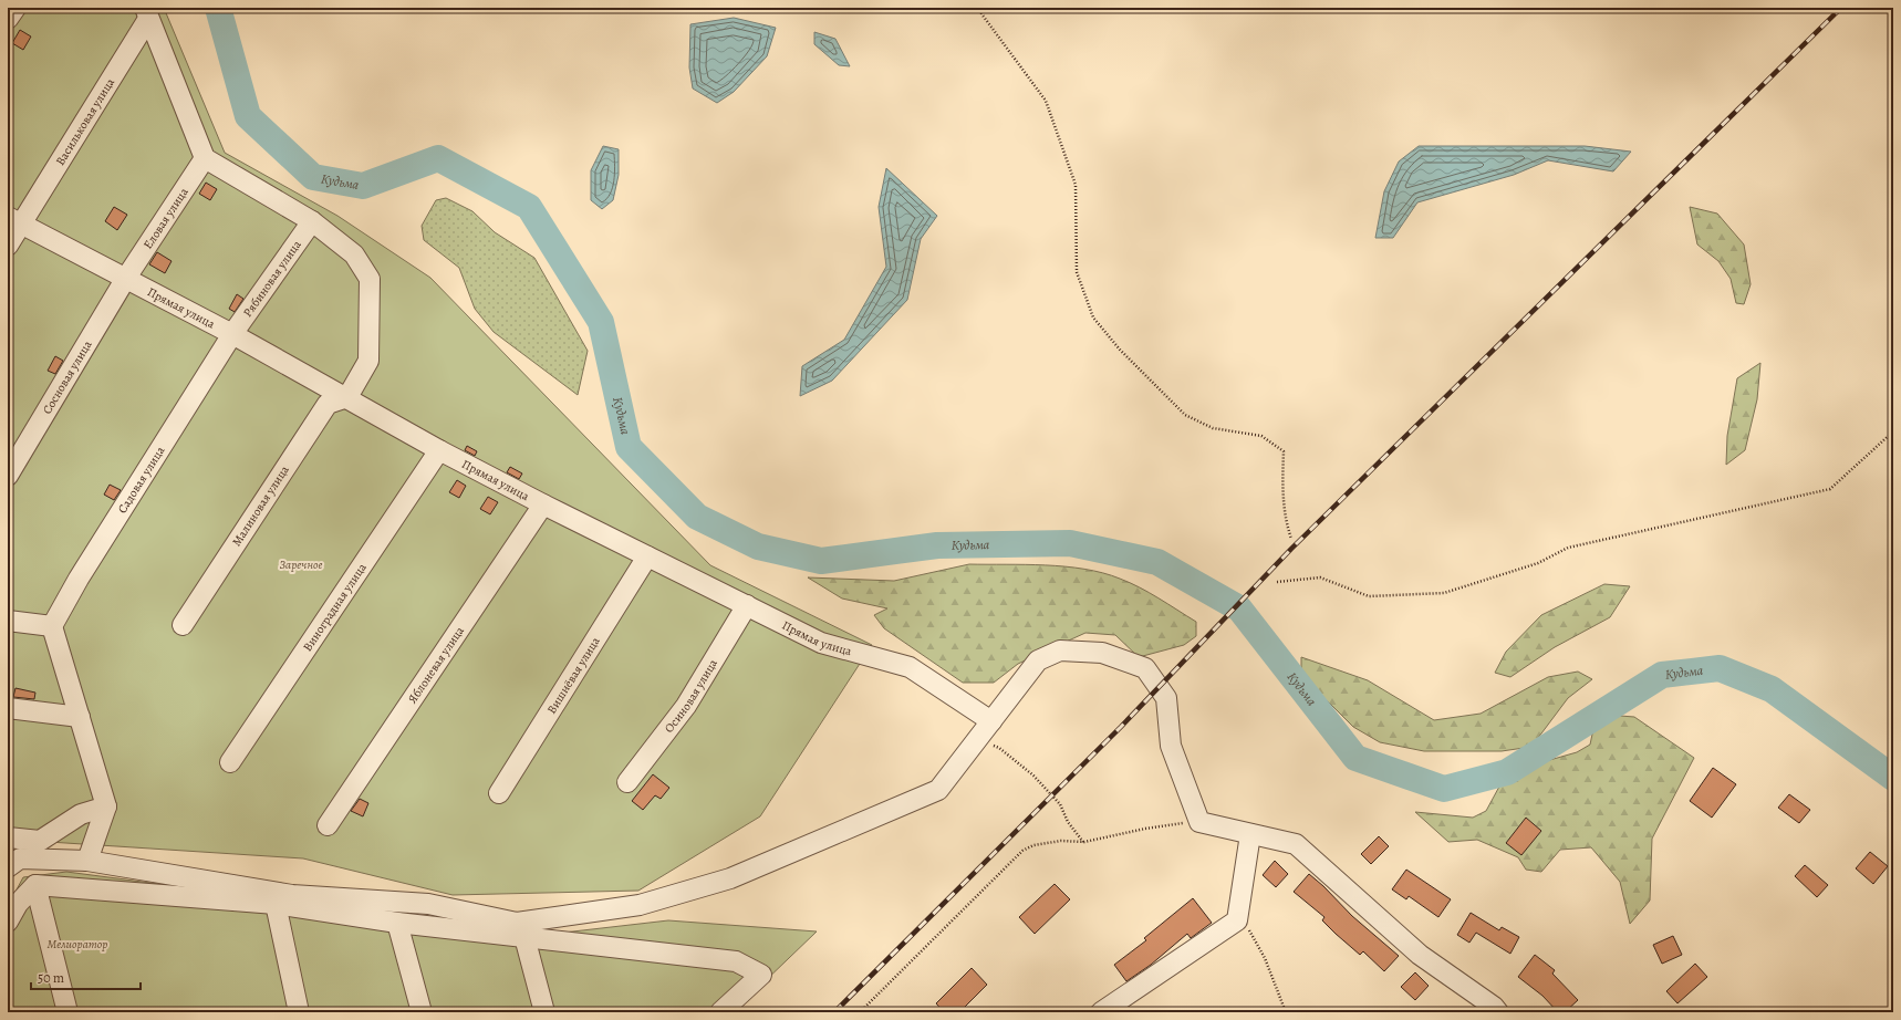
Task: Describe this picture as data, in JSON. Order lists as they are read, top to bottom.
{
  "streets": {
    "street": [
      "Васильковая улица",
      "Еловая улица",
      "Рябиновая улица",
      "Прямая улица",
      "Сосновая улица",
      "Садовая улица",
      "Малиновая улица",
      "Виноградная улица",
      "Яблоневая улица",
      "Вишнёвая улица",
      "Осиновая улица"
    ]
  },
  "crossings": [
    ["Васильковая улица", "Прямая улица"],
    ["Еловая улица", "Прямая улица"],
    ["Еловая улица", "Сосновая улица"],
    ["Рябиновая улица", "Прямая улица"],
    ["Рябиновая улица", "Садовая улица"],
    ["Прямая улица", "Сосновая улица"],
    ["Прямая улица", "Садовая улица"],
    ["Прямая улица", "Малиновая улица"],
    ["Прямая улица", "Виноградная улица"],
    ["Прямая улица", "Яблоневая улица"],
    ["Прямая улица", "Вишнёвая улица"],
    ["Прямая улица", "Осиновая улица"]
  ],
  "water": ["Кудьма"],
  "parks": ["Заречное", "Мелиоратор"],
  "scale_bar": "50 m"
}
